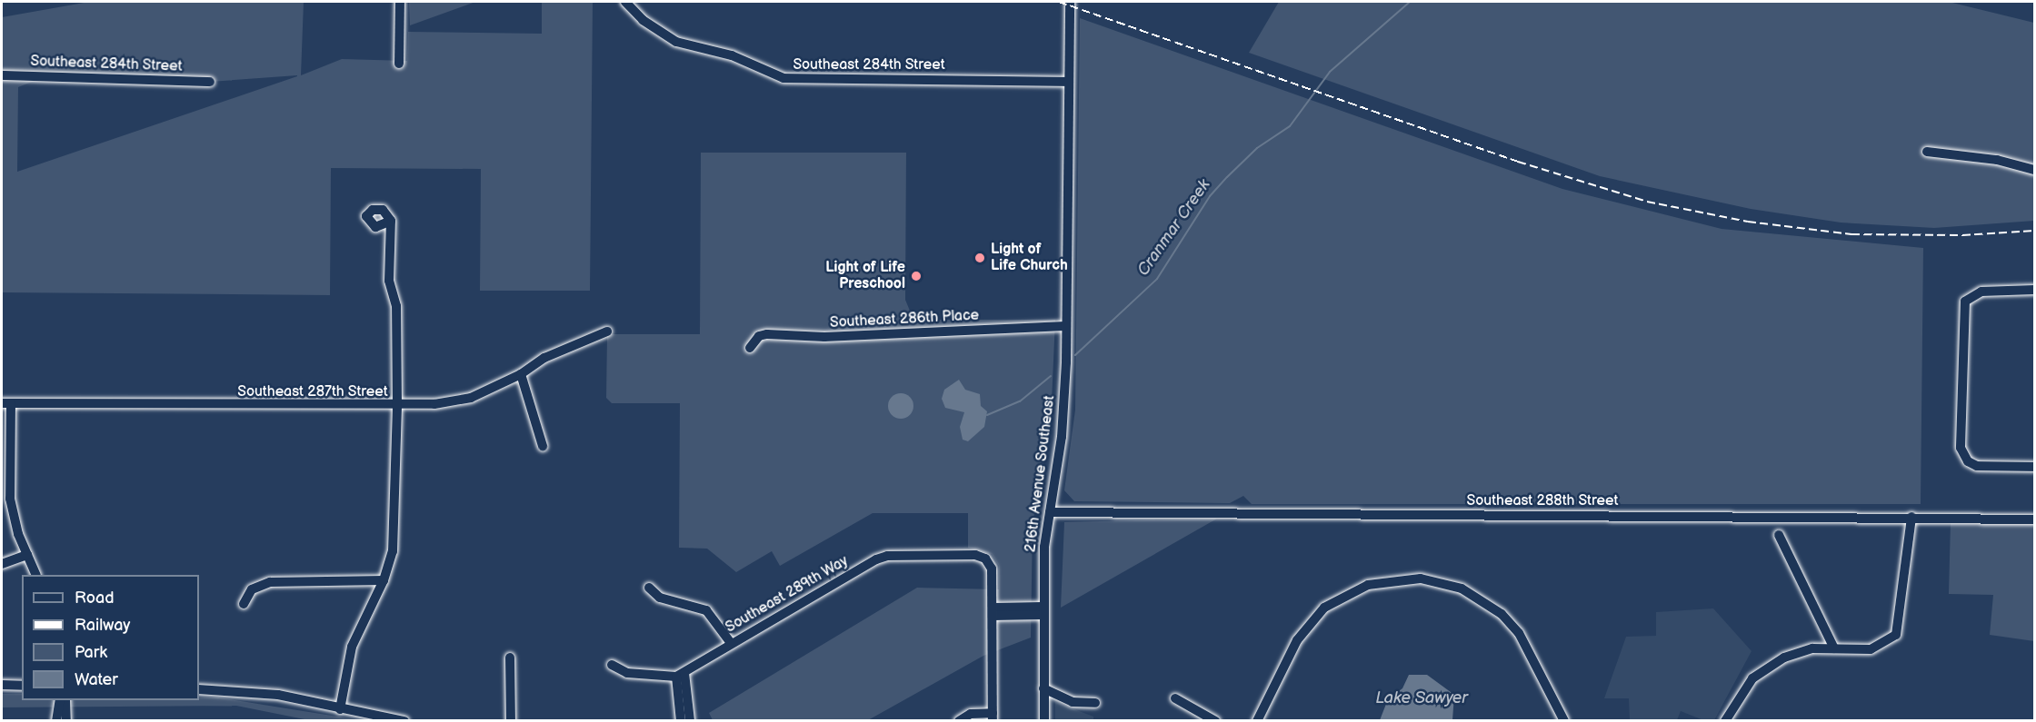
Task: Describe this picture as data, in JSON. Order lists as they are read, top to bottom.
{
  "streets": {
    "street": [
      "Southeast 284th Street",
      "Southeast 286th Place",
      "Southeast 287th Street",
      "216th Avenue Southeast",
      "Southeast 288th Street",
      "Southeast 289th Way"
    ]
  },
  "crossings": [
    ["Southeast 284th Street", "216th Avenue Southeast"],
    ["Southeast 286th Place", "216th Avenue Southeast"],
    ["216th Avenue Southeast", "Southeast 288th Street"]
  ],
  "water": ["Cranmar Creek", "Lake Sawyer"],
  "places": ["Light of Life Church", "Light of Life Preschool"],
  "legend": [
    "Road",
    "Railway",
    "Park",
    "Water"
  ]
}
